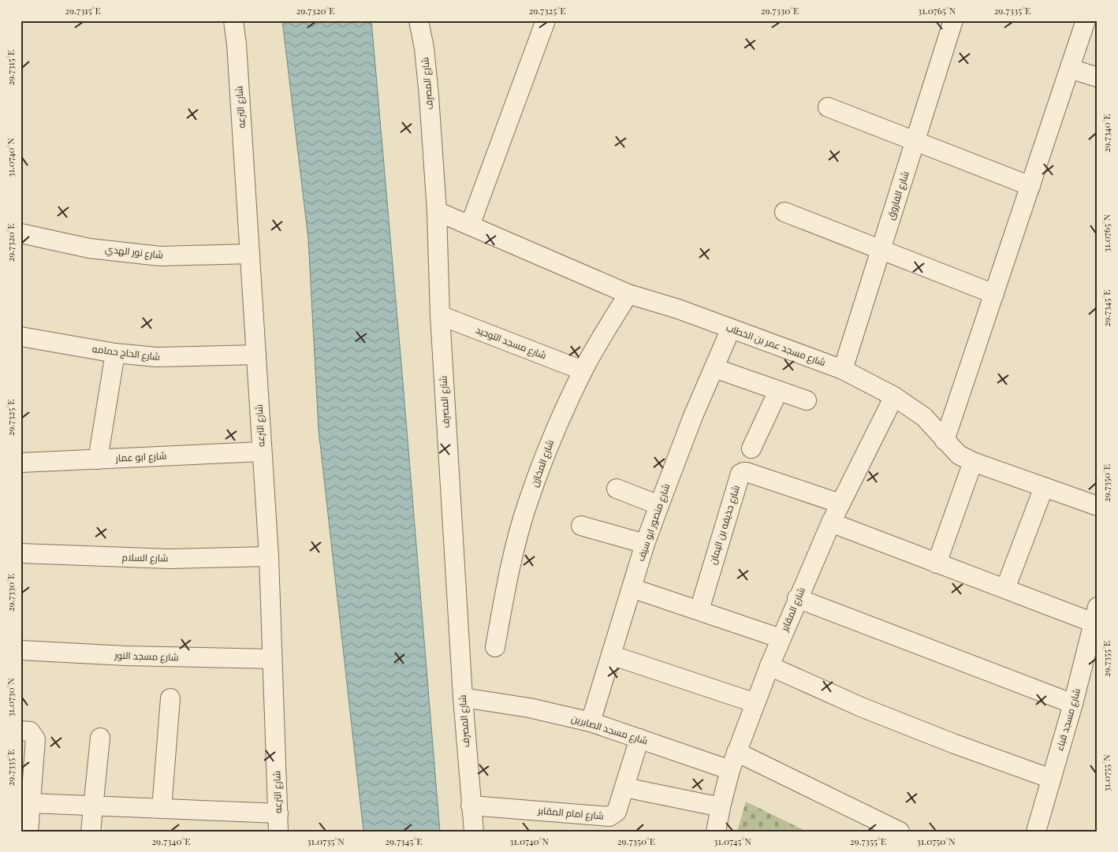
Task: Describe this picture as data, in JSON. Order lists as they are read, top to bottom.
{
  "streets": {
    "street": [
      "شارع المصرف",
      "شارع الترعه",
      "شارع الفاروق",
      "شارع نور الهدي",
      "شارع مسجد التوحيد",
      "شارع مسجد عمر بن الخطاب",
      "شارع الحاج حمامه",
      "شارع ابو عمار",
      "شارع المخازن",
      "شارع منصور ابو سيف",
      "شارع حذيفه بن اليمان",
      "شارع السلام",
      "شارع المقابر",
      "شارع مسجد النور",
      "شارع مسجد قباء",
      "شارع مسجد الصابرين",
      "شارع امام المقابر"
    ]
  },
  "crossings": [
    ["شارع المصرف", "شارع مسجد التوحيد"],
    ["شارع المصرف", "شارع مسجد عمر بن الخطاب"],
    ["شارع المصرف", "شارع مسجد الصابرين"],
    ["شارع المصرف", "شارع امام المقابر"],
    ["شارع الترعه", "شارع نور الهدي"],
    ["شارع الترعه", "شارع الحاج حمامه"],
    ["شارع الترعه", "شارع ابو عمار"],
    ["شارع الترعه", "شارع السلام"],
    ["شارع الترعه", "شارع مسجد النور"],
    ["شارع الفاروق", "شارع مسجد عمر بن الخطاب"],
    ["شارع مسجد التوحيد", "شارع المخازن"],
    ["شارع مسجد عمر بن الخطاب", "شارع المخازن"],
    ["شارع مسجد عمر بن الخطاب", "شارع منصور ابو سيف"],
    ["شارع مسجد عمر بن الخطاب", "شارع المقابر"],
    ["شارع منصور ابو سيف", "شارع مسجد الصابرين"],
    ["شارع حذيفه بن اليمان", "شارع المقابر"],
    ["شارع المقابر", "شارع مسجد الصابرين"],
    ["شارع مسجد الصابرين", "شارع امام المقابر"]
  ],
  "coordinates": [
    "29.7315°E",
    "29.7320°E",
    "29.7325°E",
    "29.7330°E",
    "31.0765°N",
    "29.7335°E",
    "29.7340°E",
    "31.0740°N",
    "29.7345°E",
    "29.7350°E",
    "29.7355°E",
    "31.0730°N",
    "31.0755°N",
    "31.0735°N",
    "31.0745°N",
    "31.0750°N"
  ]
}
